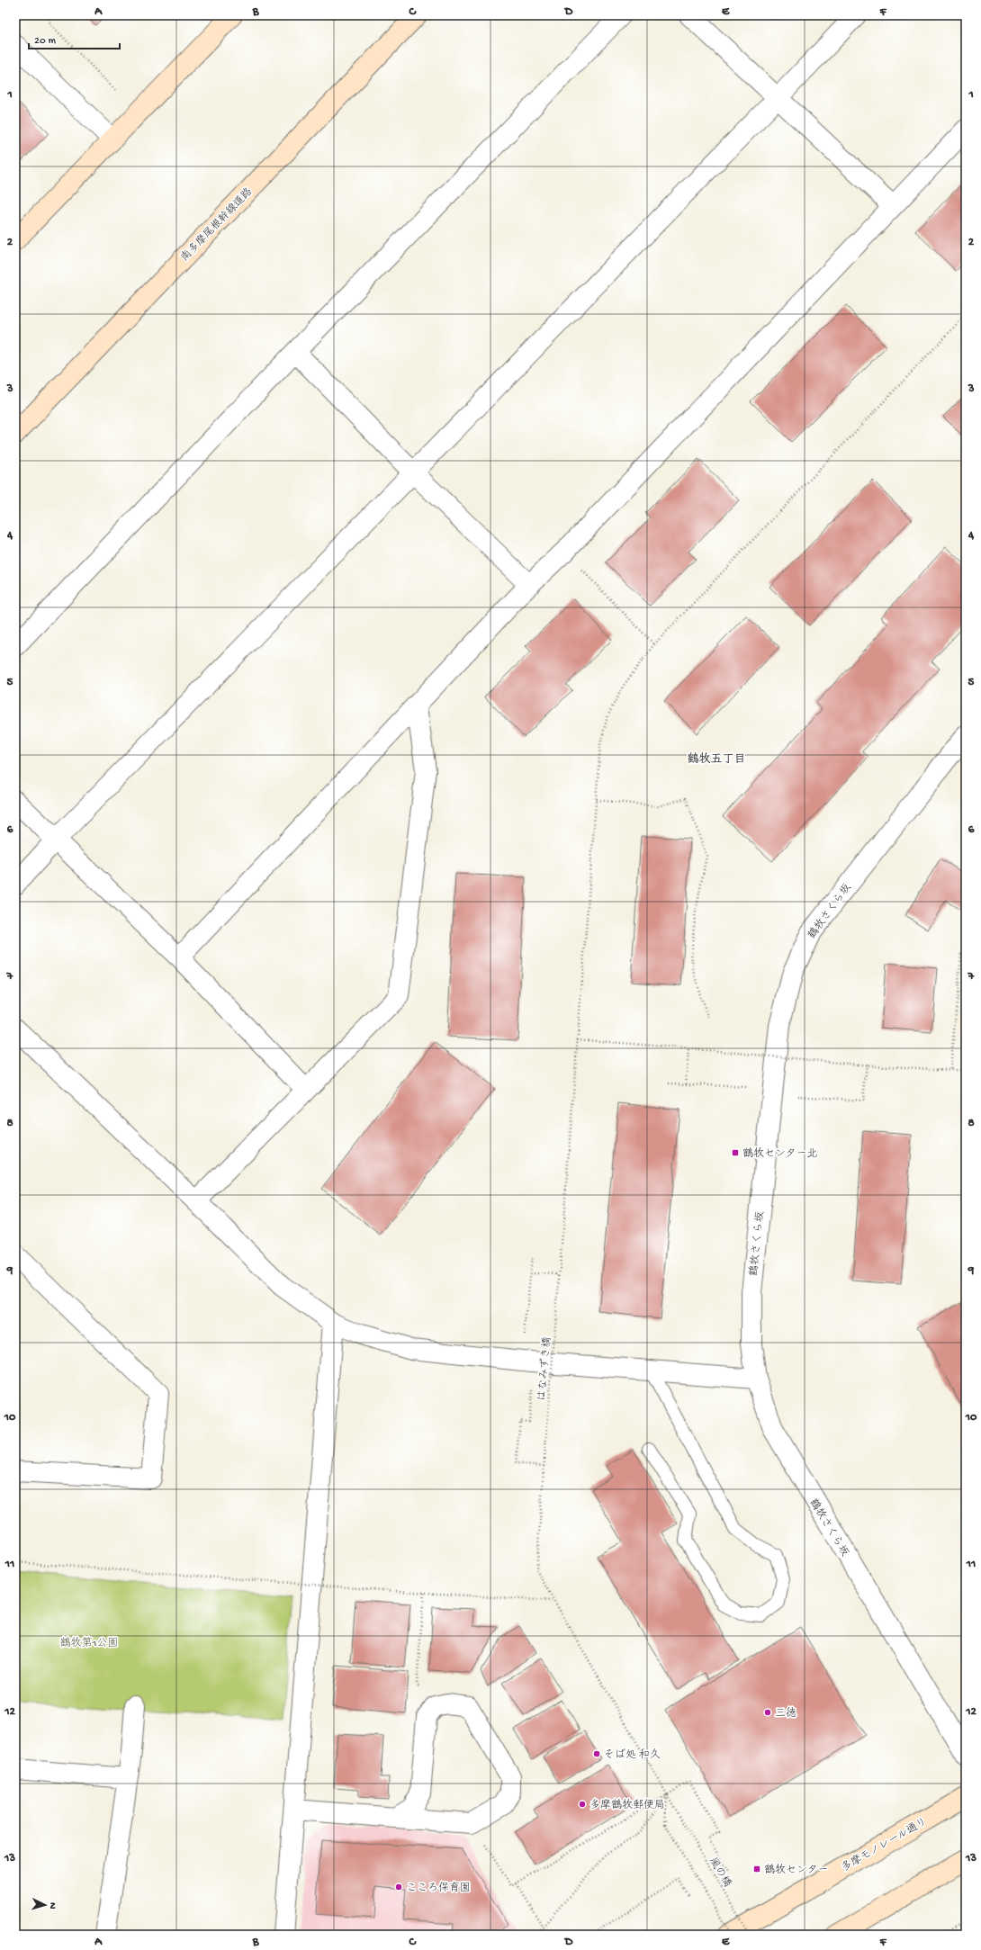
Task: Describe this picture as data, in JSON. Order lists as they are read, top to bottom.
{
  "streets": {
    "main road": ["南多摩尾根幹線道路", "多摩モノレール通り"],
    "street": ["鶴牧さくら坂"],
    "path": ["はなみずき橋", "風の橋"]
  },
  "crossings": [
    ["はなみずき橋", "風の橋"]
  ],
  "districts": ["鶴牧五丁目"],
  "parks": ["鶴牧第1公園"],
  "places": {
    "transit": ["鶴牧センター北", "鶴牧センター"],
    "other": [
      "三徳",
      "そば処 和久",
      "多摩鶴牧郵便局",
      "こころ保育園"
    ]
  },
  "scale_bar": "20 m",
  "north": "right",
  "grid": {
    "columns": [
      "A",
      "B",
      "C",
      "D",
      "E",
      "F"
    ],
    "rows": [
      "1",
      "2",
      "3",
      "4",
      "5",
      "6",
      "7",
      "8",
      "9",
      "10",
      "11",
      "12",
      "13"
    ]
  }
}
